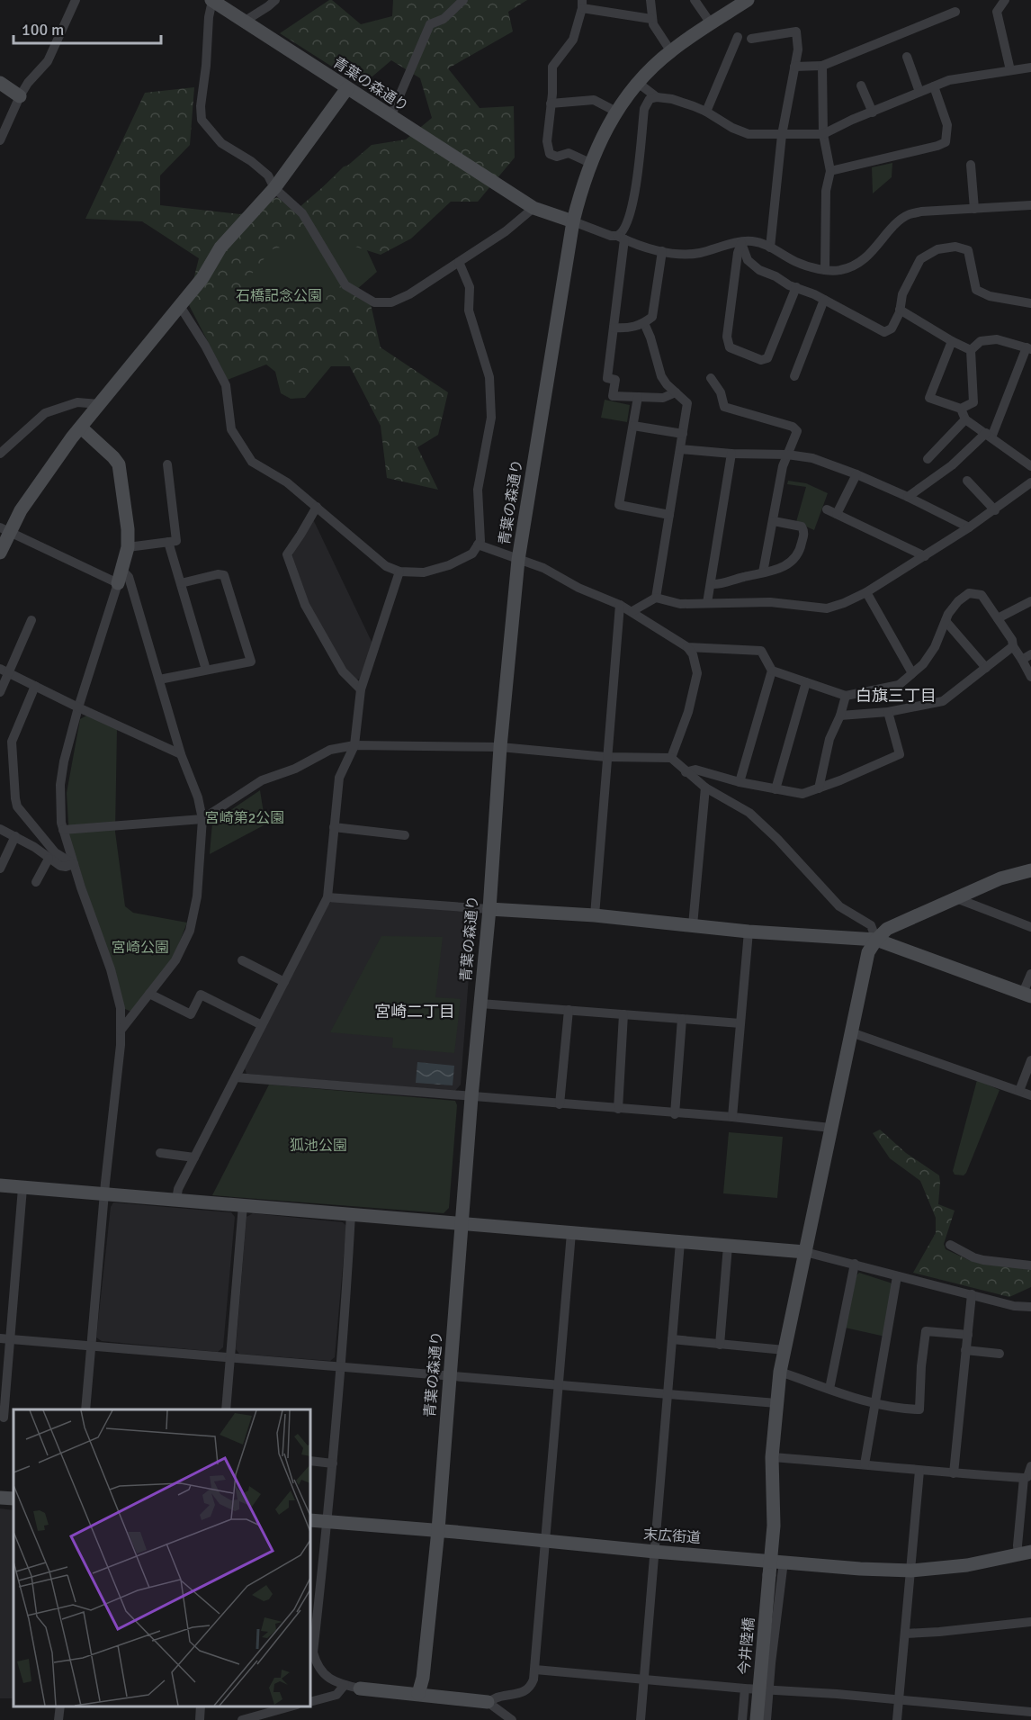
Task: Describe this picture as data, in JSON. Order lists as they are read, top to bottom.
{
  "streets": {
    "street": ["青葉の森通り", "末広街道", "今井陸橋"]
  },
  "crossings": [
    ["青葉の森通り", "末広街道"],
    ["末広街道", "今井陸橋"]
  ],
  "districts": ["白旗三丁目", "宮崎二丁目"],
  "parks": [
    "石橋記念公園",
    "宮崎第2公園",
    "宮崎公園",
    "狐池公園"
  ],
  "scale_bar": "100 m"
}
